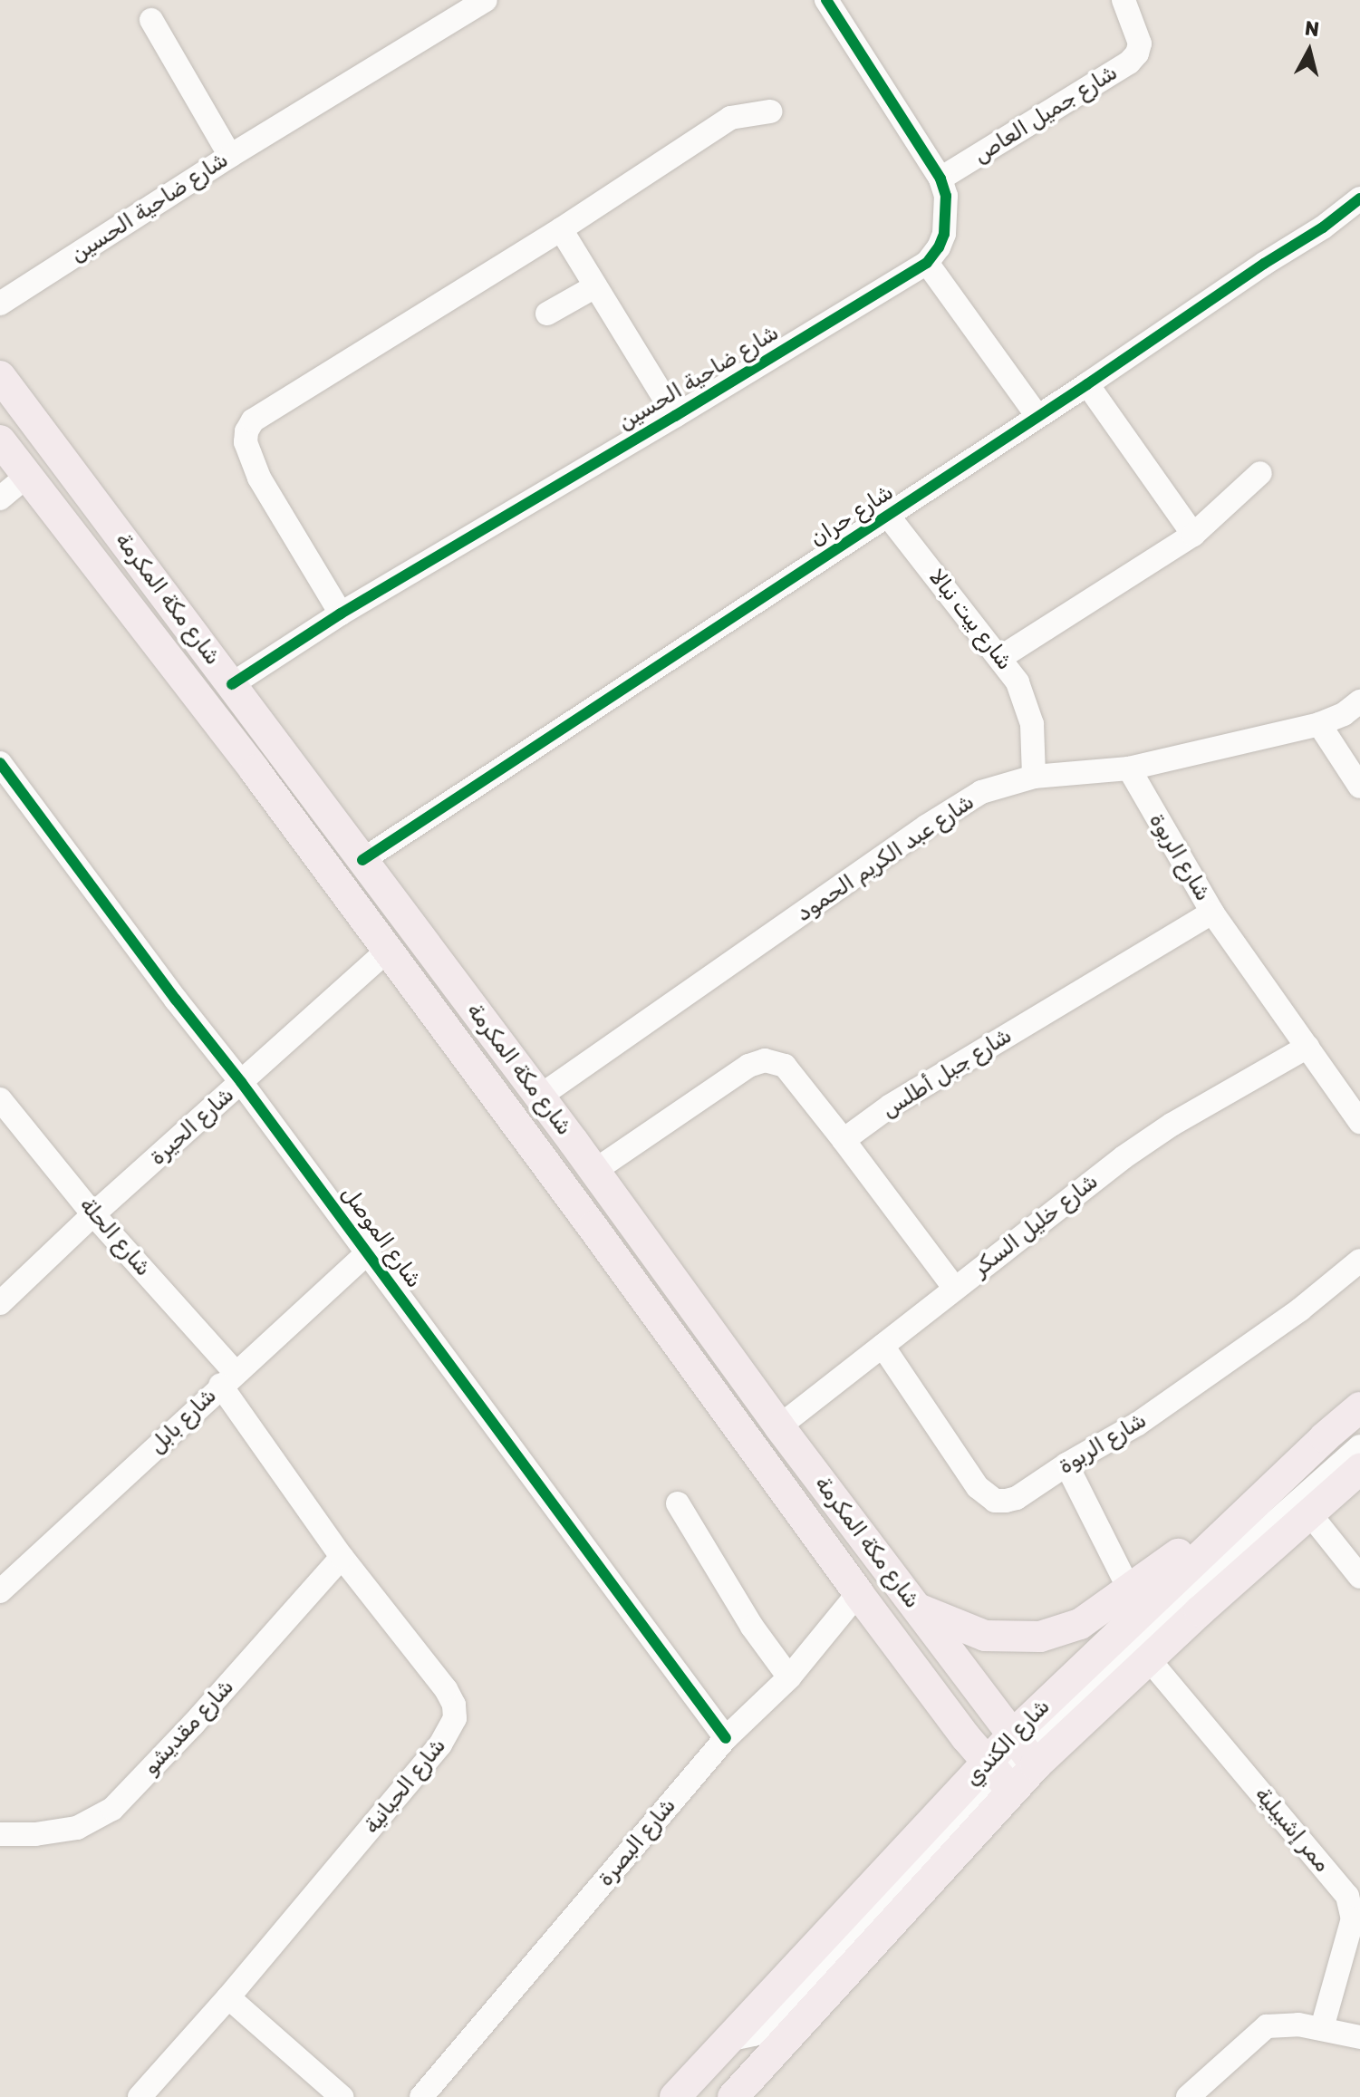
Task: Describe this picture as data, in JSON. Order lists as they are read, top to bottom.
{
  "streets": {
    "main road": ["شارع مكة المكرمة", "شارع الكندي"],
    "street": [
      "شارع جميل العاص",
      "شارع ضاحية الحسين",
      "شارع حران",
      "شارع بيت نبالا",
      "شارع الربوة",
      "شارع عبد الكريم الحمود",
      "شارع جبل أطلس",
      "شارع الحيرة",
      "شارع خليل السكر",
      "شارع الحلة",
      "شارع الموصل",
      "شارع بابل",
      "شارع مقديشو",
      "شارع الحبانية",
      "ممر إشبيلية",
      "شارع البصرة"
    ]
  },
  "crossings": [
    ["شارع جميل العاص", "شارع ضاحية الحسين"],
    ["شارع ضاحية الحسين", "شارع مكة المكرمة"],
    ["شارع حران", "شارع مكة المكرمة"],
    ["شارع حران", "شارع بيت نبالا"],
    ["شارع مكة المكرمة", "شارع عبد الكريم الحمود"],
    ["شارع مكة المكرمة", "شارع الحيرة"],
    ["شارع مكة المكرمة", "شارع خليل السكر"],
    ["شارع مكة المكرمة", "شارع الكندي"],
    ["شارع مكة المكرمة", "شارع البصرة"],
    ["شارع بيت نبالا", "شارع عبد الكريم الحمود"],
    ["شارع الربوة", "شارع عبد الكريم الحمود"],
    ["شارع الربوة", "شارع جبل أطلس"],
    ["شارع الربوة", "شارع خليل السكر"],
    ["شارع الحيرة", "شارع الحلة"],
    ["شارع الحيرة", "شارع الموصل"],
    ["شارع الحلة", "شارع بابل"],
    ["شارع الحلة", "شارع الحبانية"],
    ["شارع الموصل", "شارع بابل"],
    ["شارع الموصل", "شارع البصرة"],
    ["شارع بابل", "شارع الحبانية"],
    ["شارع مقديشو", "شارع الحبانية"],
    ["شارع الكندي", "ممر إشبيلية"]
  ],
  "north": "top"
}
